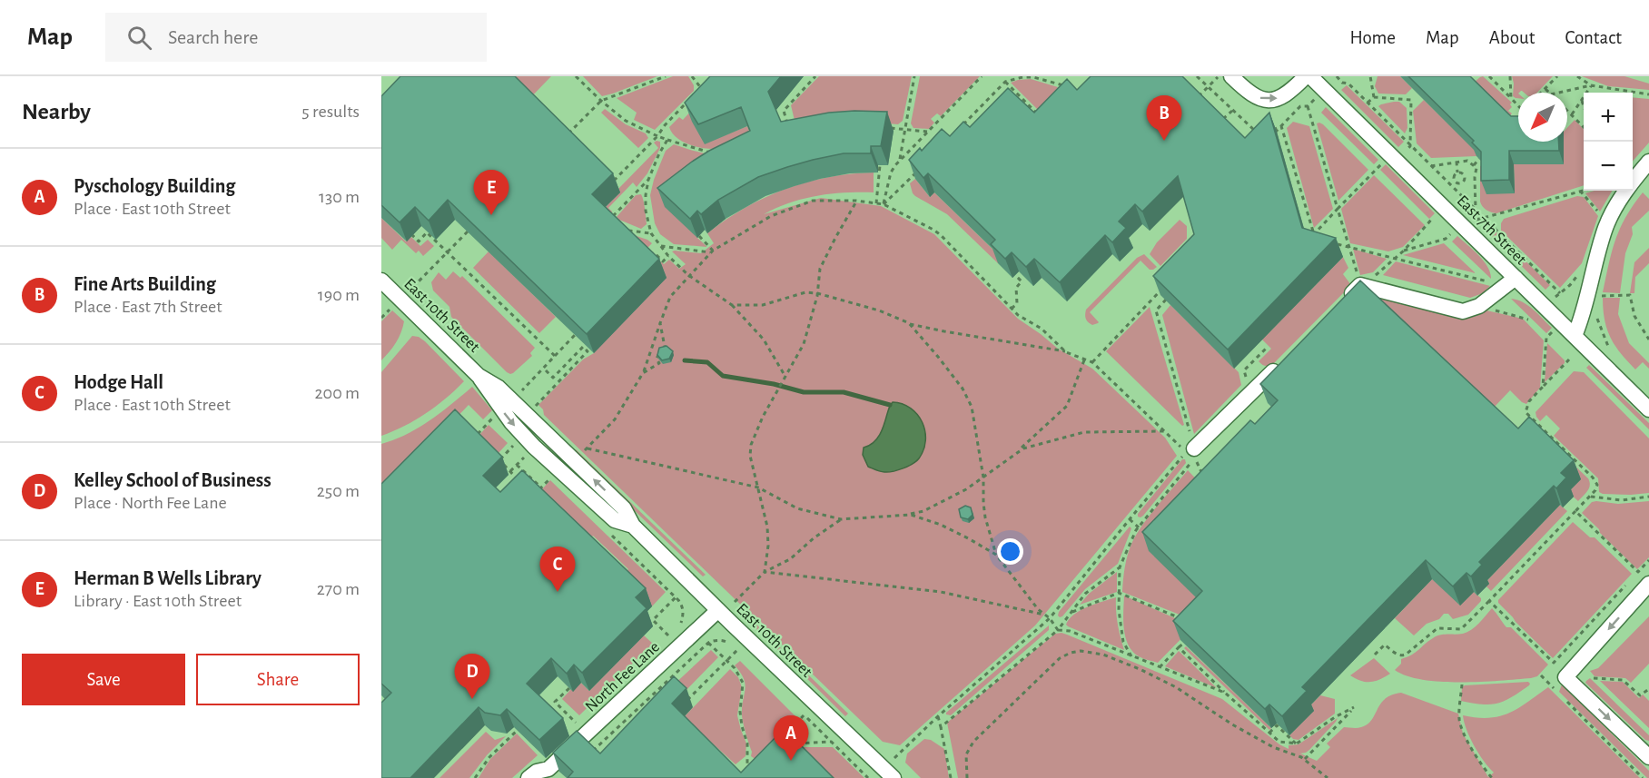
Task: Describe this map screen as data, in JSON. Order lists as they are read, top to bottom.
{
  "streets": {
    "street": ["East 7th Street", "East 10th Street", "North Fee Lane"]
  },
  "crossings": [
    ["East 10th Street", "North Fee Lane"]
  ],
  "north": "bottom left",
  "page": {
    "header": "Map",
    "search": "Search here",
    "nav": [
      "Home",
      "Map",
      "About",
      "Contact"
    ],
    "heading": ["Nearby", "5 results"],
    "map_buttons": ["+", "−"],
    "pins": [
      "B",
      "E",
      "C",
      "D",
      "A"
    ],
    "list": [
      {
        "mark": "A",
        "name": "Pyschology Building",
        "note": "Place · East 10th Street",
        "value": "130 m"
      },
      {
        "mark": "B",
        "name": "Fine Arts Building",
        "note": "Place · East 7th Street",
        "value": "190 m"
      },
      {
        "mark": "C",
        "name": "Hodge Hall",
        "note": "Place · East 10th Street",
        "value": "200 m"
      },
      {
        "mark": "D",
        "name": "Kelley School of Business",
        "note": "Place · North Fee Lane",
        "value": "250 m"
      },
      {
        "mark": "E",
        "name": "Herman B Wells Library",
        "note": "Library · East 10th Street",
        "value": "270 m"
      }
    ],
    "buttons": ["Save", "Share"]
  }
}
